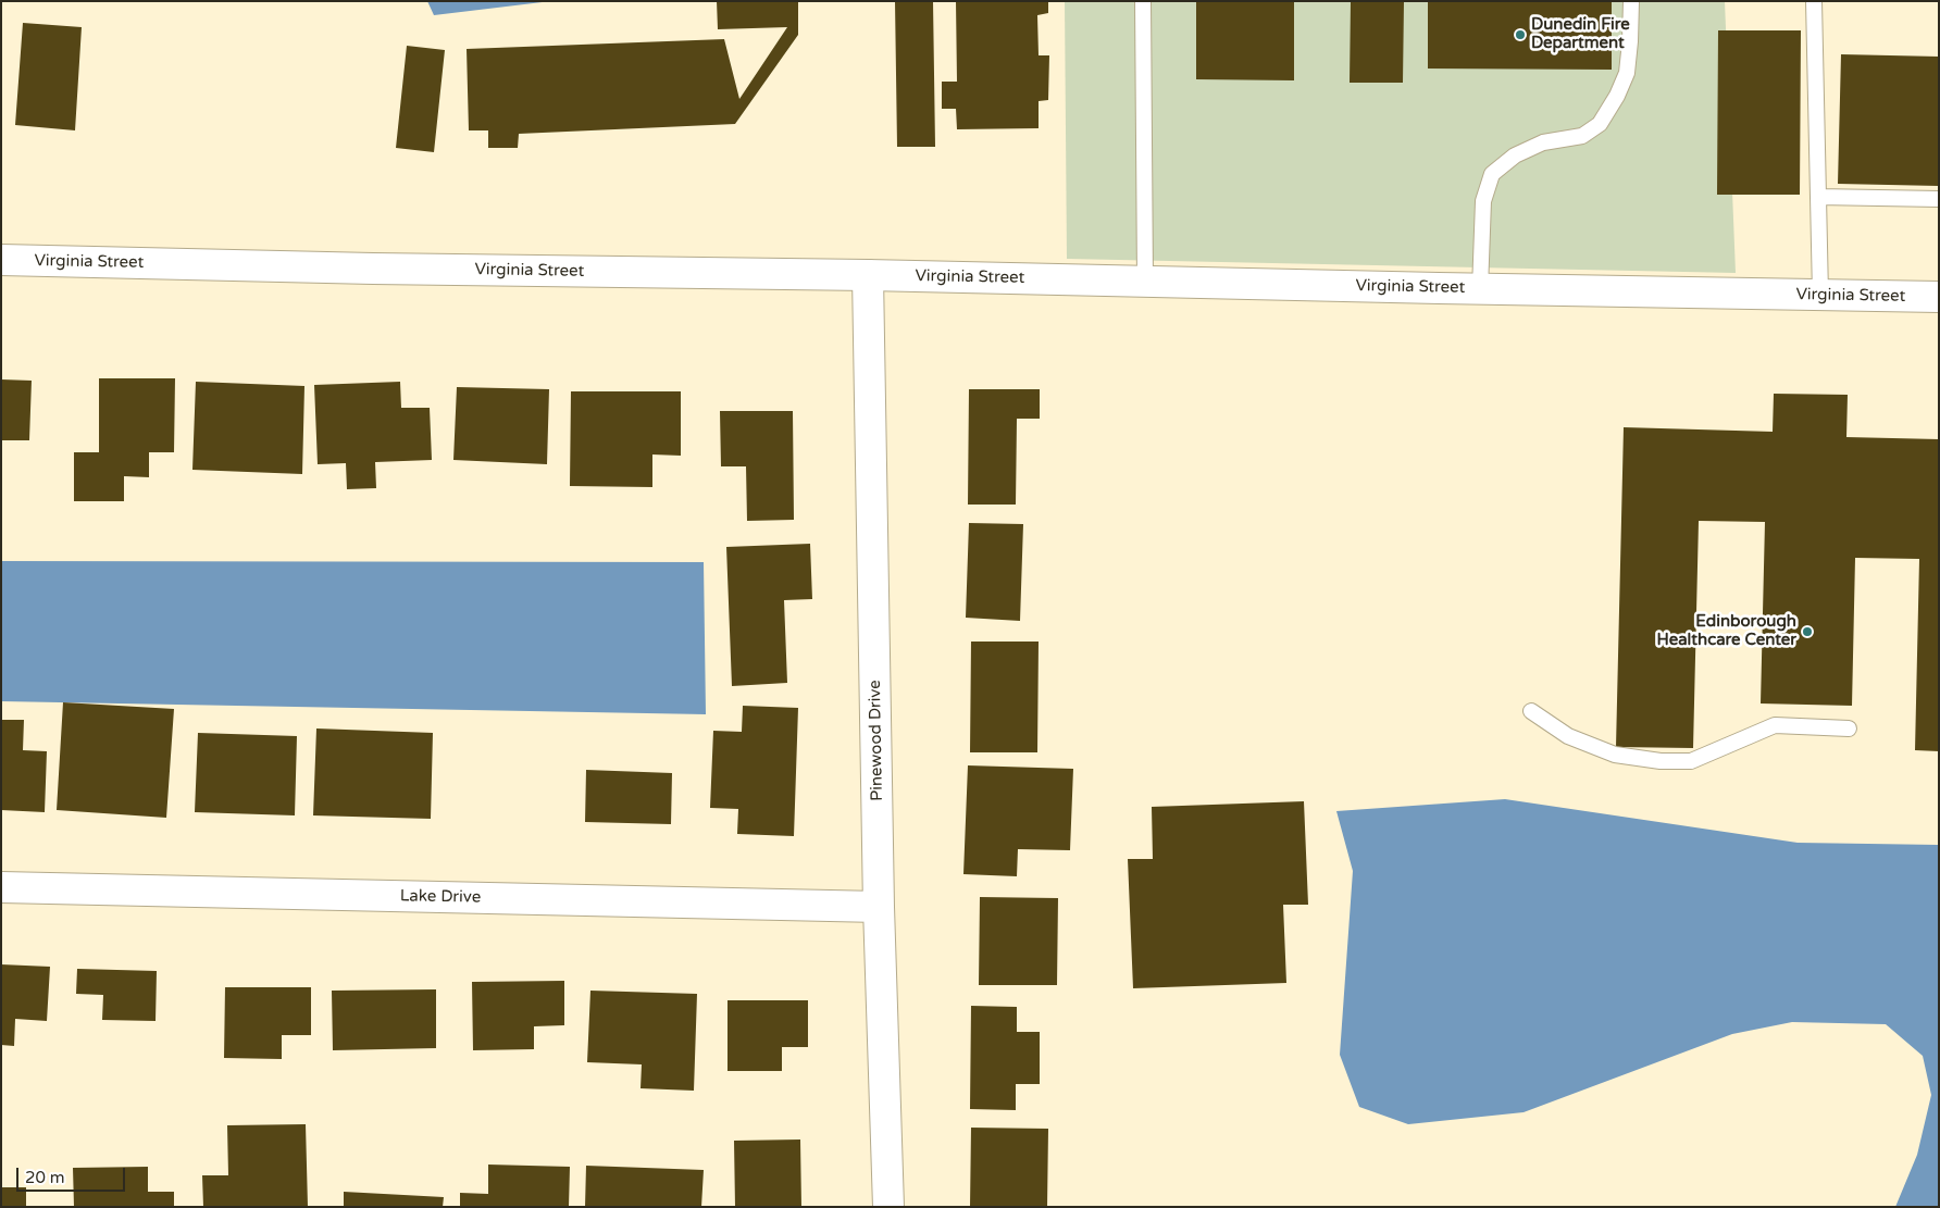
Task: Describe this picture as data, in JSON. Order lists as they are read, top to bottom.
{
  "streets": {
    "street": ["Virginia Street", "Pinewood Drive", "Lake Drive"]
  },
  "crossings": [
    ["Virginia Street", "Pinewood Drive"],
    ["Pinewood Drive", "Lake Drive"]
  ],
  "places": ["Dunedin Fire Department", "Edinborough Healthcare Center"],
  "scale_bar": "20 m"
}
